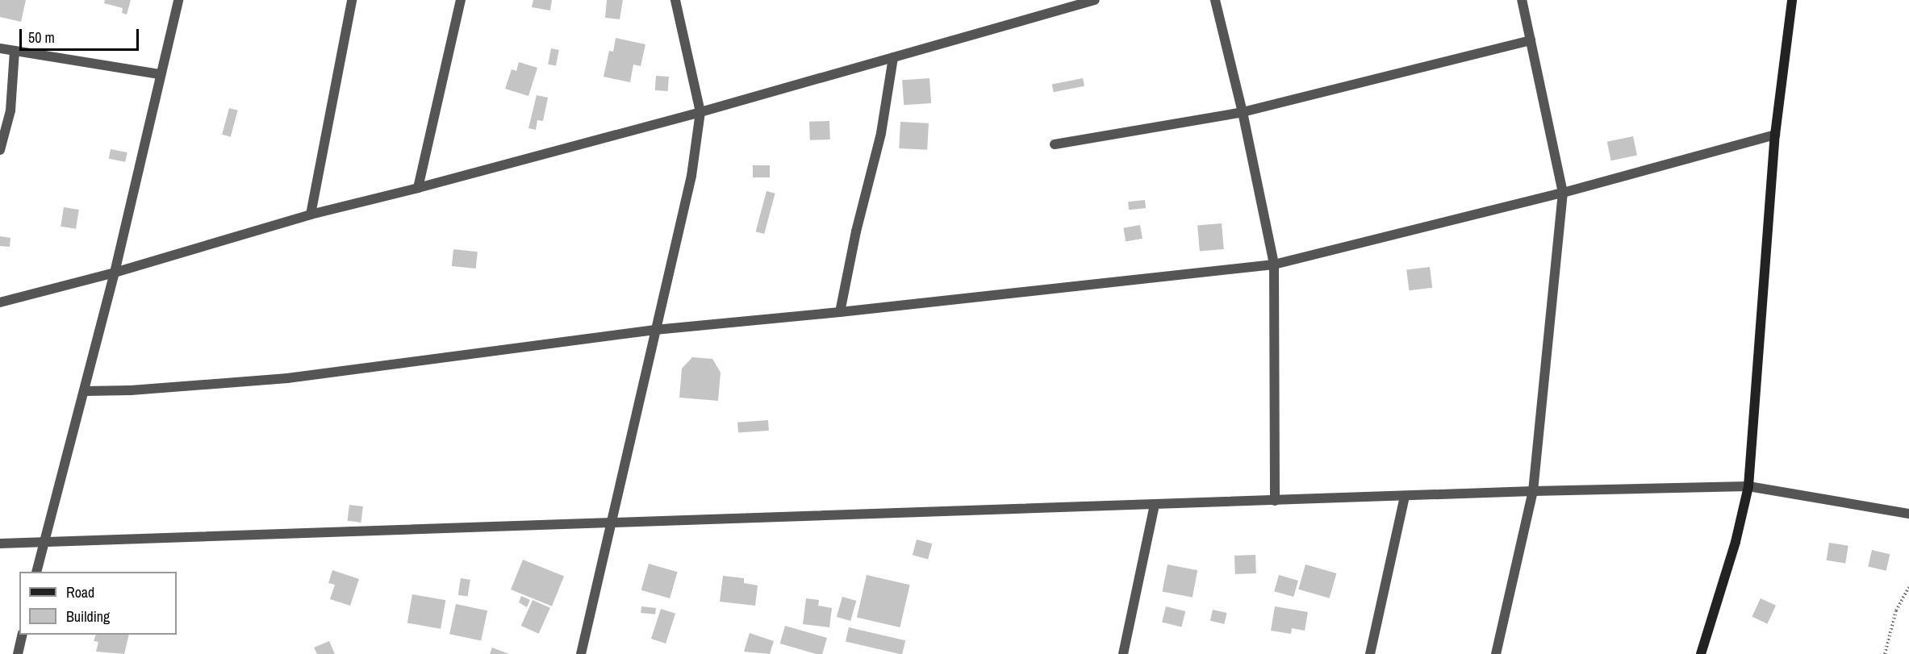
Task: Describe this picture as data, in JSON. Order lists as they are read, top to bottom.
{
  "legend": ["Road", "Building"],
  "scale_bar": "50 m"
}
